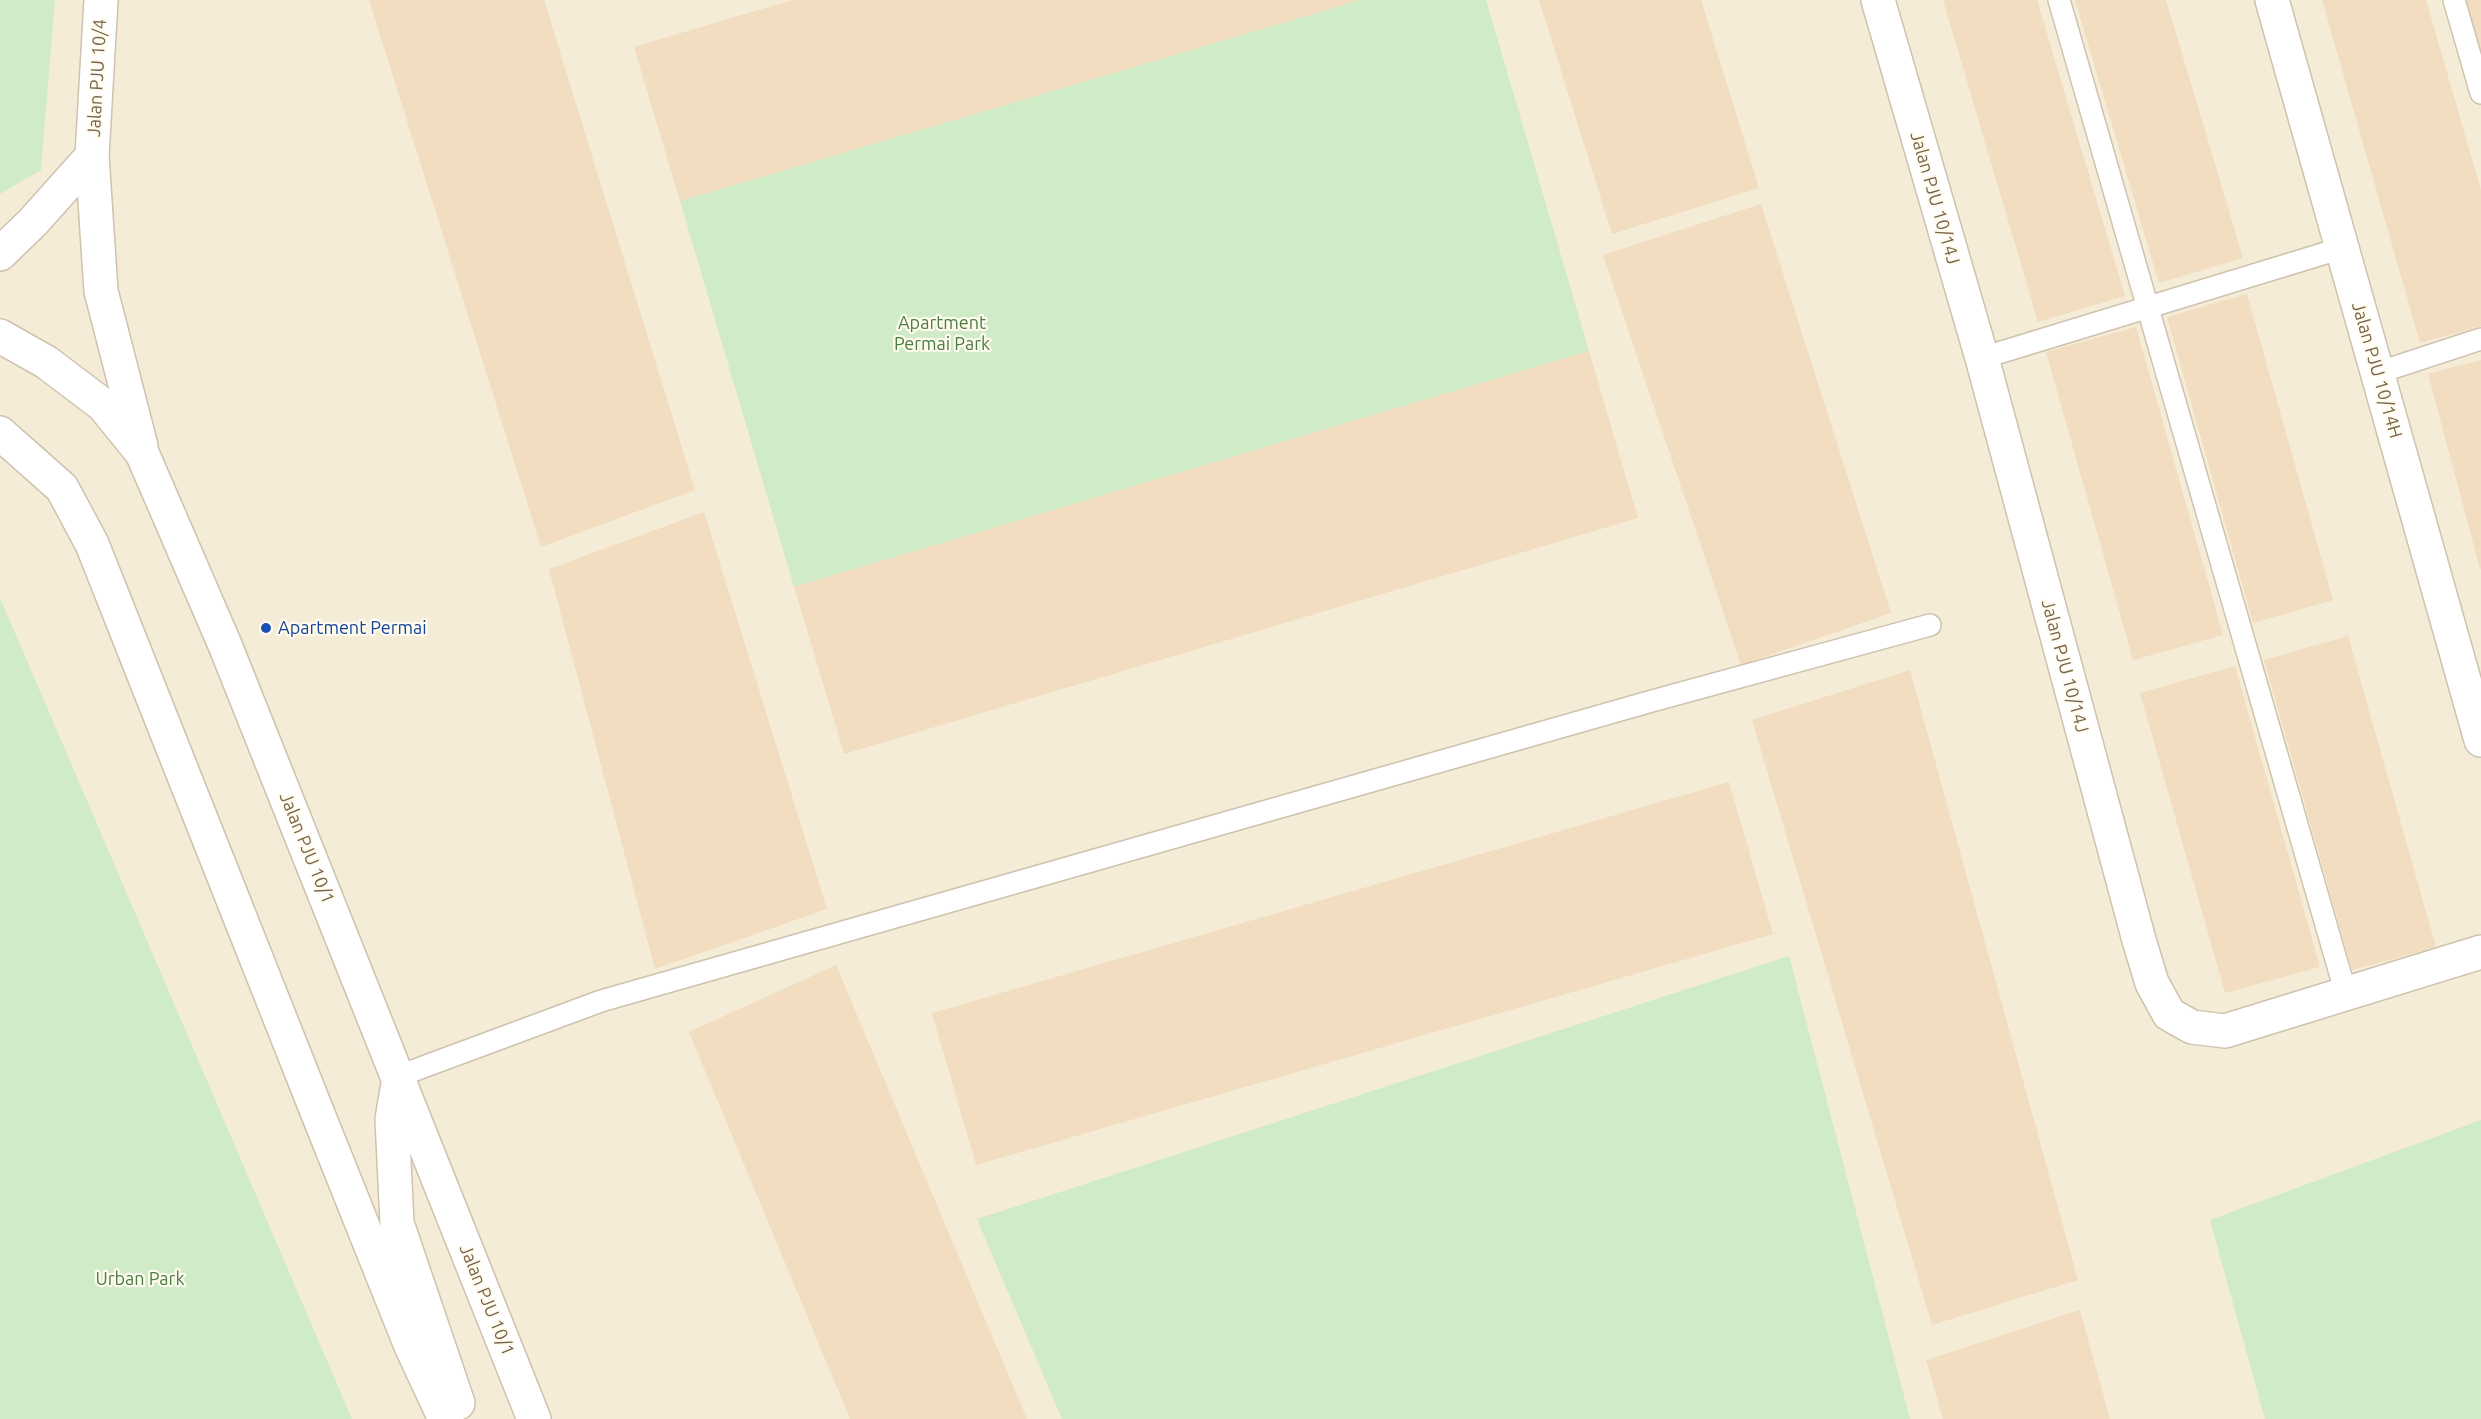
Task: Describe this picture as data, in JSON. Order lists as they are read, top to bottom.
{
  "streets": {
    "street": [
      "Jalan PJU 10/4",
      "Jalan PJU 10/14J",
      "Jalan PJU 10/14H",
      "Jalan PJU 10/1"
    ]
  },
  "crossings": [
    ["Jalan PJU 10/4", "Jalan PJU 10/1"]
  ],
  "parks": ["Apartment Permai Park", "Urban Park"],
  "places": ["Apartment Permai"]
}
